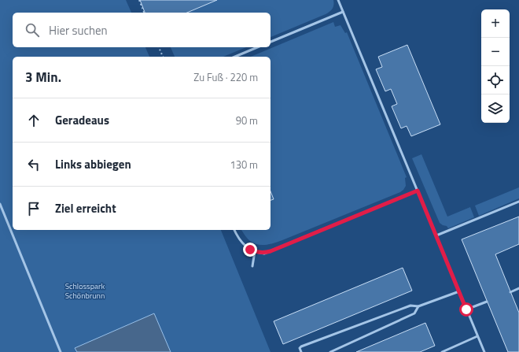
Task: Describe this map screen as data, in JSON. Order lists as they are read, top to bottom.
{
  "parks": ["Schlosspark Schönbrunn"],
  "page": {
    "map_buttons": ["+", "−"],
    "search": "Hier suchen",
    "heading": ["3 Min.", "Zu Fuß · 220 m"],
    "list": [
      ["Geradeaus", "90 m"],
      ["Links abbiegen", "130 m"],
      "Ziel erreicht"
    ]
  }
}
